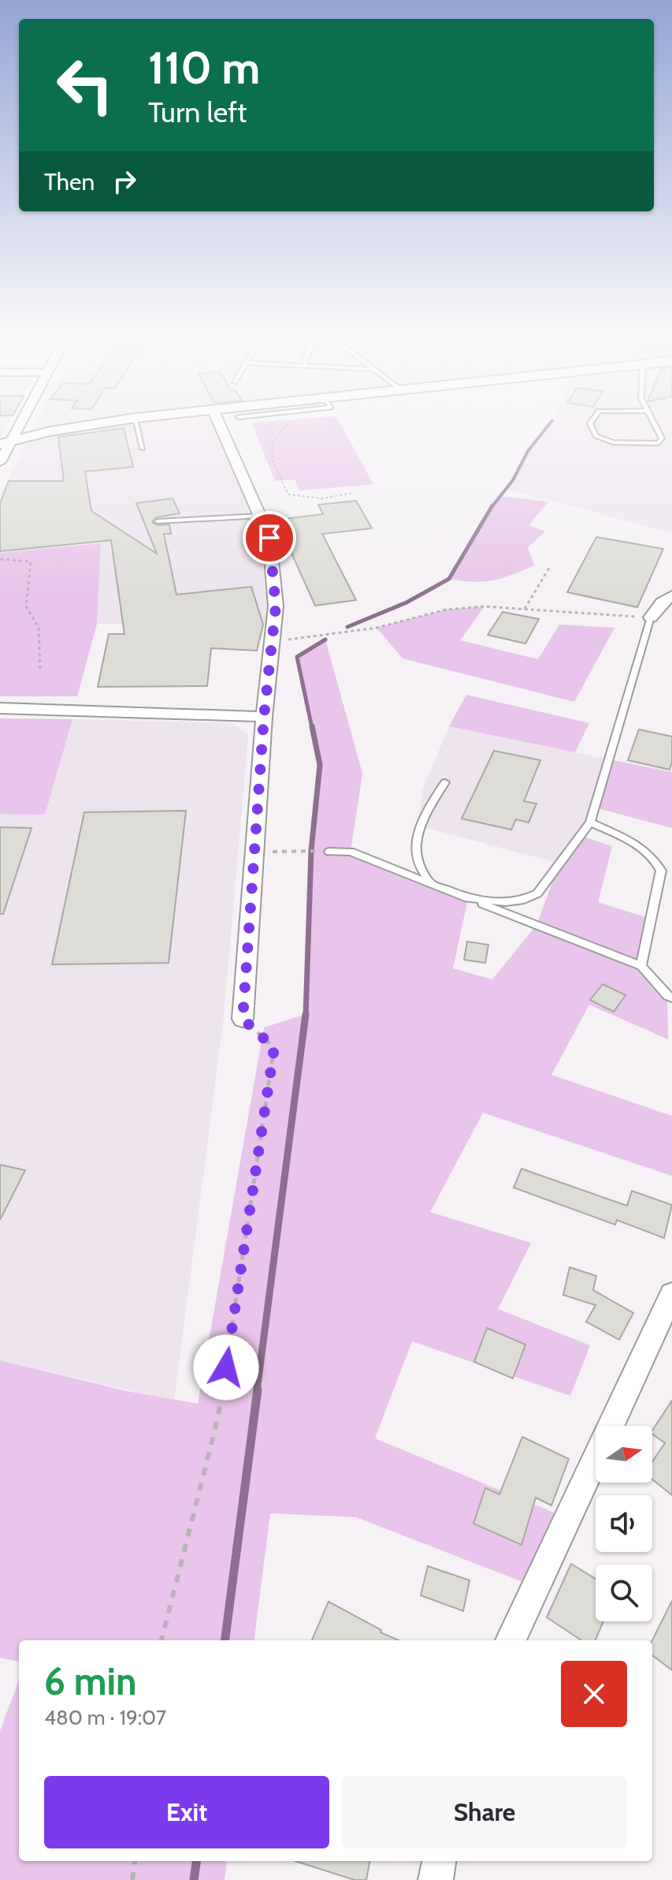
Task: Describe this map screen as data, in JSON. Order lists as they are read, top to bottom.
{
  "north": "right",
  "page": {
    "turn": ["110 m", "Turn left"],
    "then": "Then",
    "heading": ["6 min", "480 m · 19:07"],
    "buttons": ["Exit", "Share"]
  }
}
